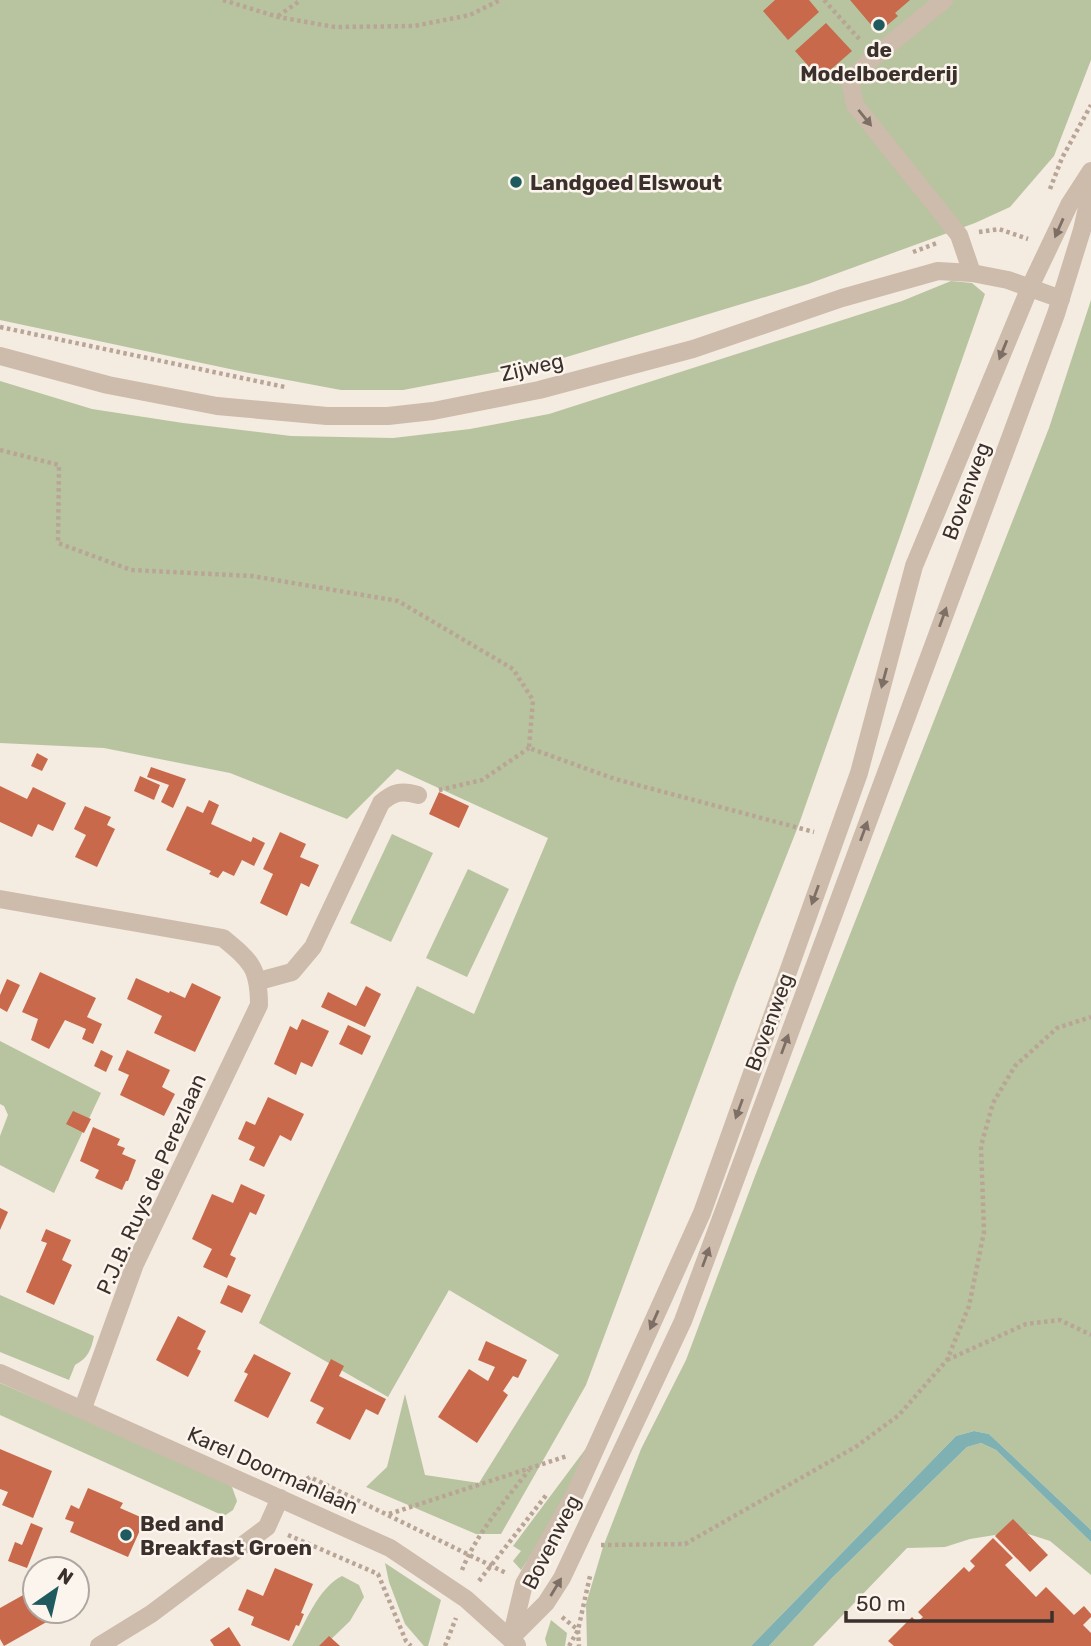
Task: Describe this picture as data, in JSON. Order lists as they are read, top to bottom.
{
  "streets": {
    "street": [
      "Zijweg",
      "Bovenweg",
      "P.J.B. Ruys de Perezlaan",
      "Karel Doormanlaan"
    ]
  },
  "crossings": [
    ["Zijweg", "Bovenweg"],
    ["Bovenweg", "Karel Doormanlaan"],
    ["P.J.B. Ruys de Perezlaan", "Karel Doormanlaan"]
  ],
  "places": ["de Modelboerderij", "Landgoed Elswout", "Bed and Breakfast Groen"],
  "scale_bar": "50 m",
  "north": "top right"
}
